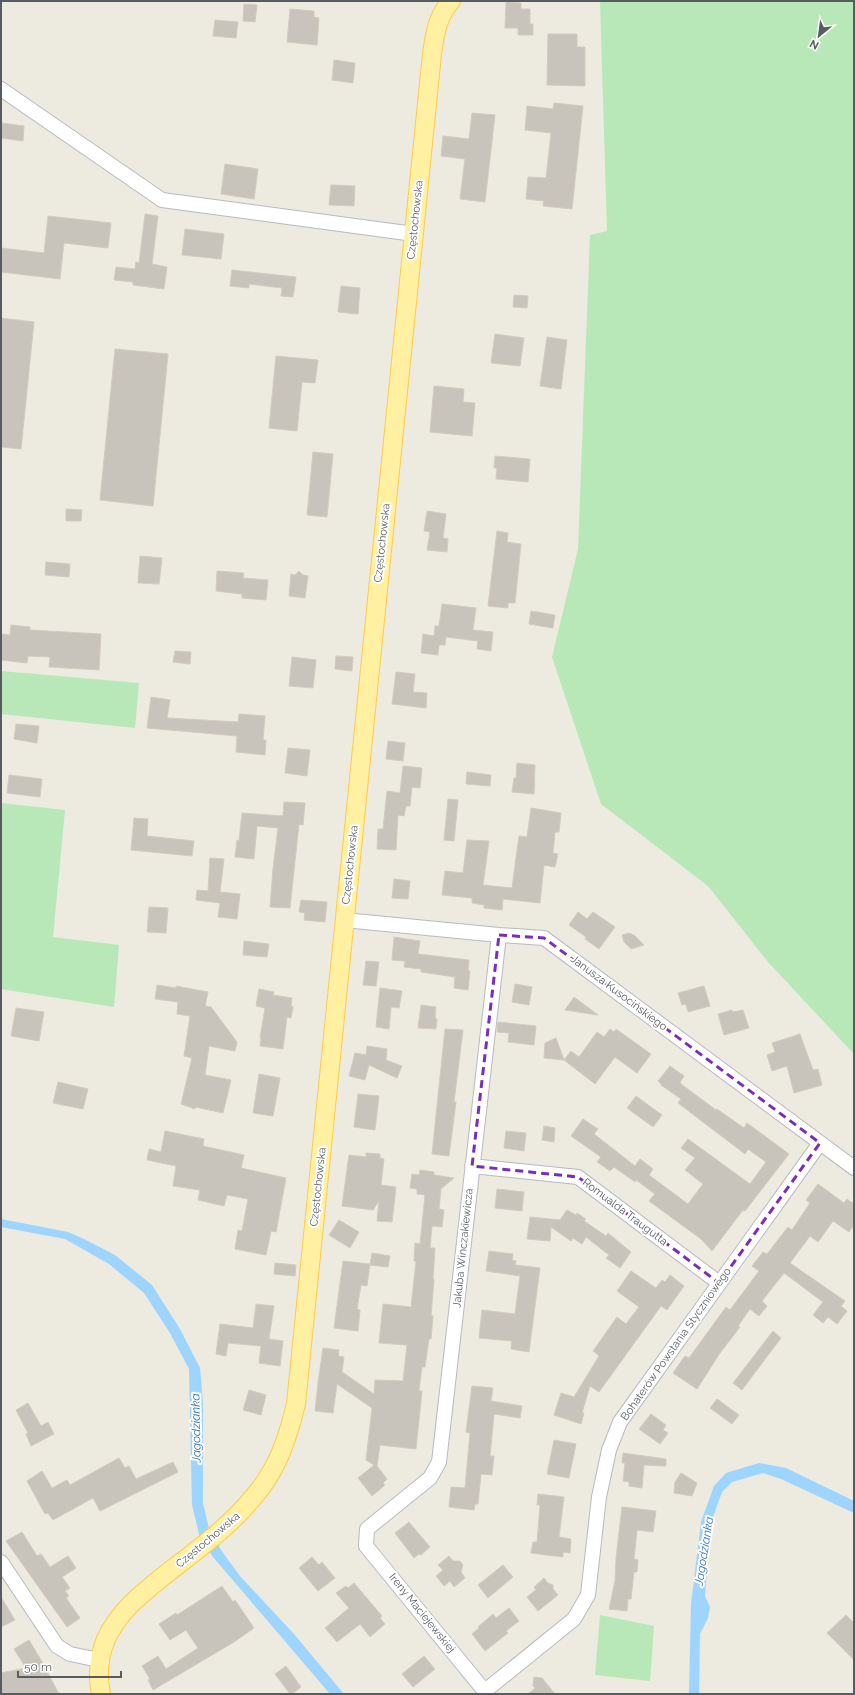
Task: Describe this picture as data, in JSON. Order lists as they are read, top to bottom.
{
  "streets": {
    "main road": ["Częstochowska"],
    "street": [
      "Janusza Kusocińskiego",
      "Romualda Traugutta",
      "Jakuba Winczakiewicza",
      "Bohaterów Powstania Styczniowego",
      "Ireny Maciejewskiej"
    ]
  },
  "crossings": [
    ["Częstochowska", "Janusza Kusocińskiego"],
    ["Janusza Kusocińskiego", "Jakuba Winczakiewicza"],
    ["Janusza Kusocińskiego", "Bohaterów Powstania Styczniowego"],
    ["Romualda Traugutta", "Jakuba Winczakiewicza"],
    ["Romualda Traugutta", "Bohaterów Powstania Styczniowego"],
    ["Jakuba Winczakiewicza", "Ireny Maciejewskiej"],
    ["Bohaterów Powstania Styczniowego", "Ireny Maciejewskiej"]
  ],
  "water": ["Jagodzianka"],
  "scale_bar": "50 m",
  "north": "bottom left"
}
